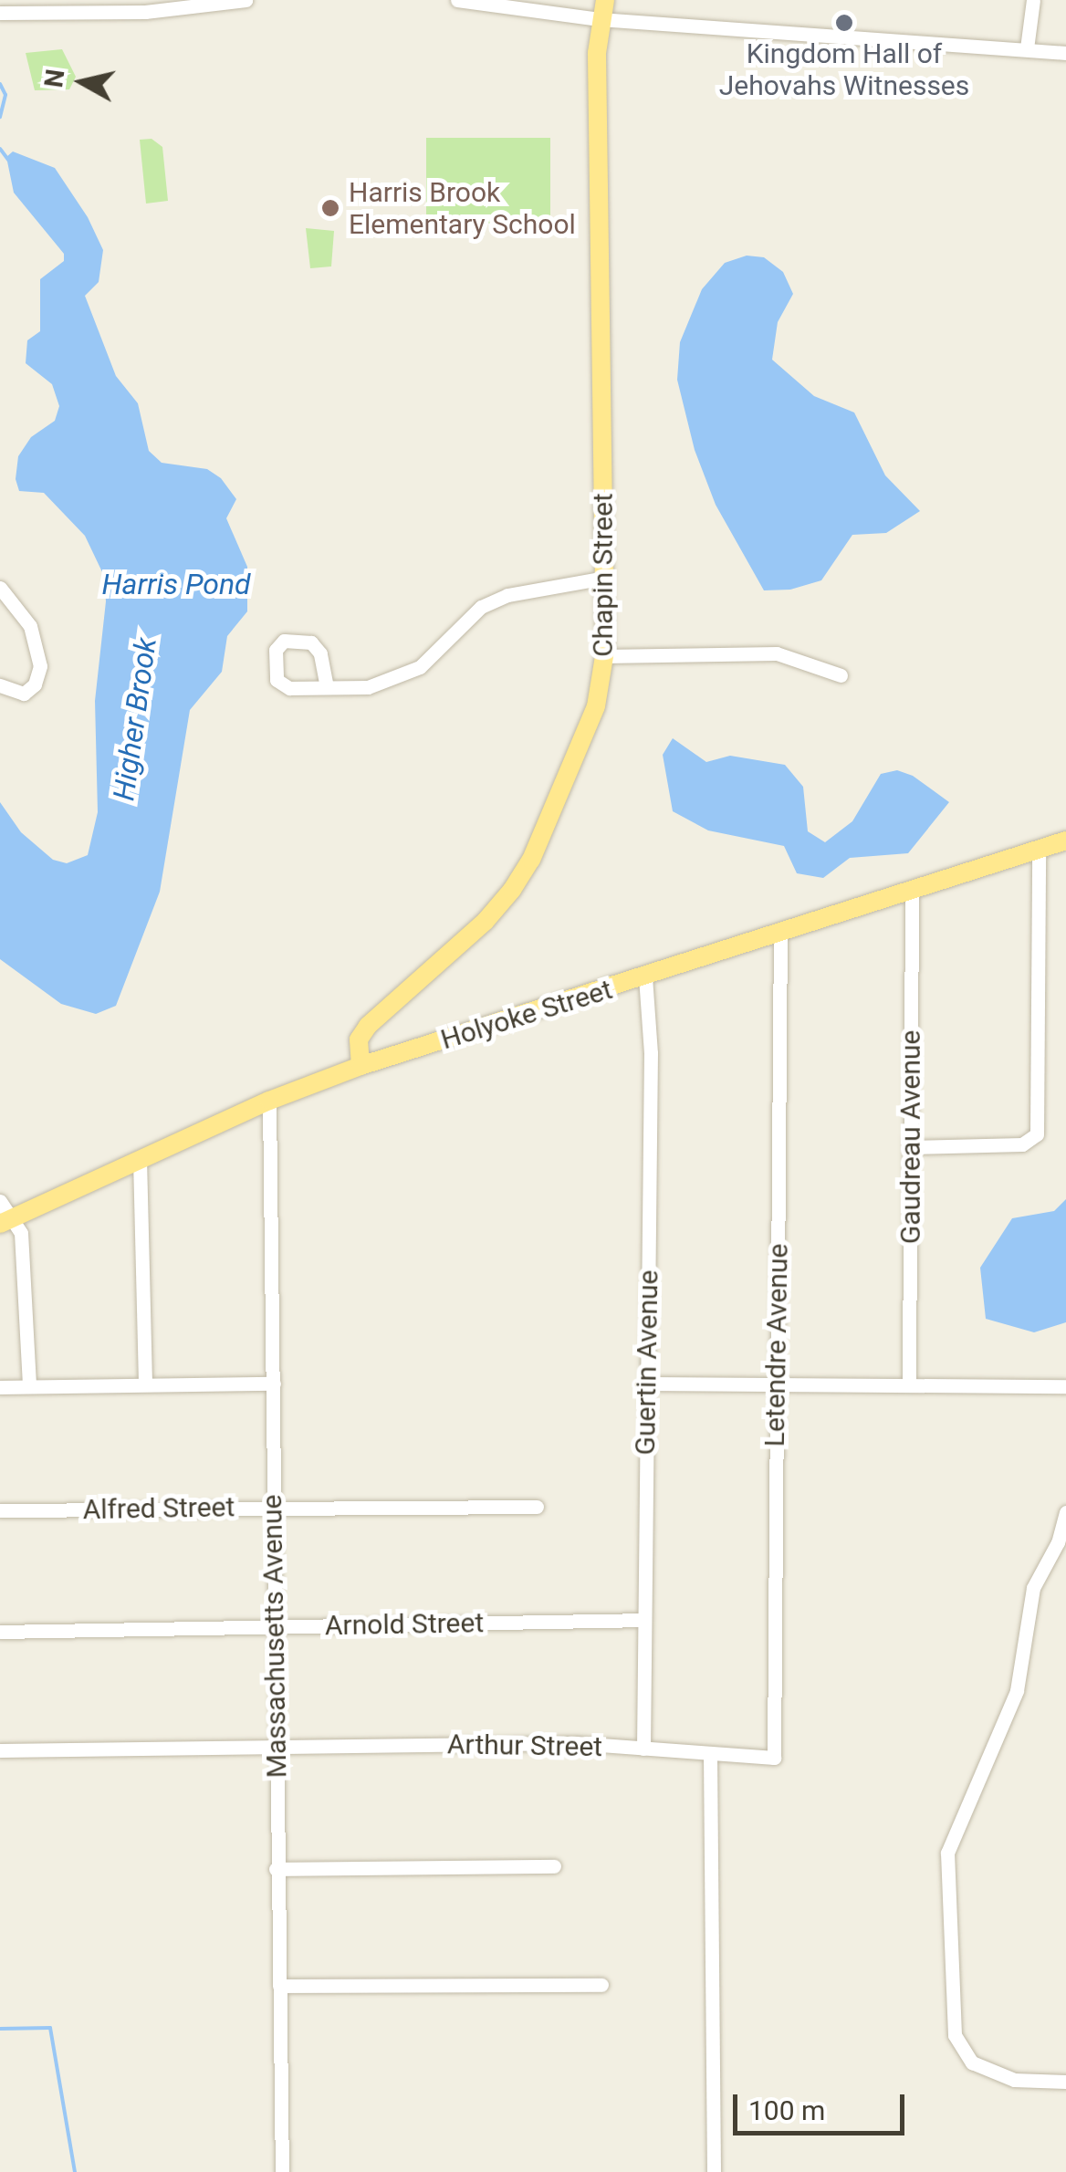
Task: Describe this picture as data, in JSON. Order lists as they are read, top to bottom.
{
  "streets": {
    "main road": ["Chapin Street", "Holyoke Street"],
    "street": [
      "Gaudreau Avenue",
      "Letendre Avenue",
      "Guertin Avenue",
      "Alfred Street",
      "Arnold Street",
      "Massachusetts Avenue",
      "Arthur Street"
    ]
  },
  "crossings": [
    ["Chapin Street", "Holyoke Street"],
    ["Holyoke Street", "Gaudreau Avenue"],
    ["Holyoke Street", "Letendre Avenue"],
    ["Holyoke Street", "Guertin Avenue"],
    ["Holyoke Street", "Massachusetts Avenue"],
    ["Letendre Avenue", "Arthur Street"],
    ["Guertin Avenue", "Arnold Street"],
    ["Guertin Avenue", "Arthur Street"],
    ["Alfred Street", "Massachusetts Avenue"],
    ["Arnold Street", "Massachusetts Avenue"],
    ["Massachusetts Avenue", "Arthur Street"]
  ],
  "water": ["Harris Pond", "Higher Brook"],
  "places": ["Kingdom Hall of Jehovahs Witnesses", "Harris Brook Elementary School"],
  "scale_bar": "100 m",
  "north": "left"
}
